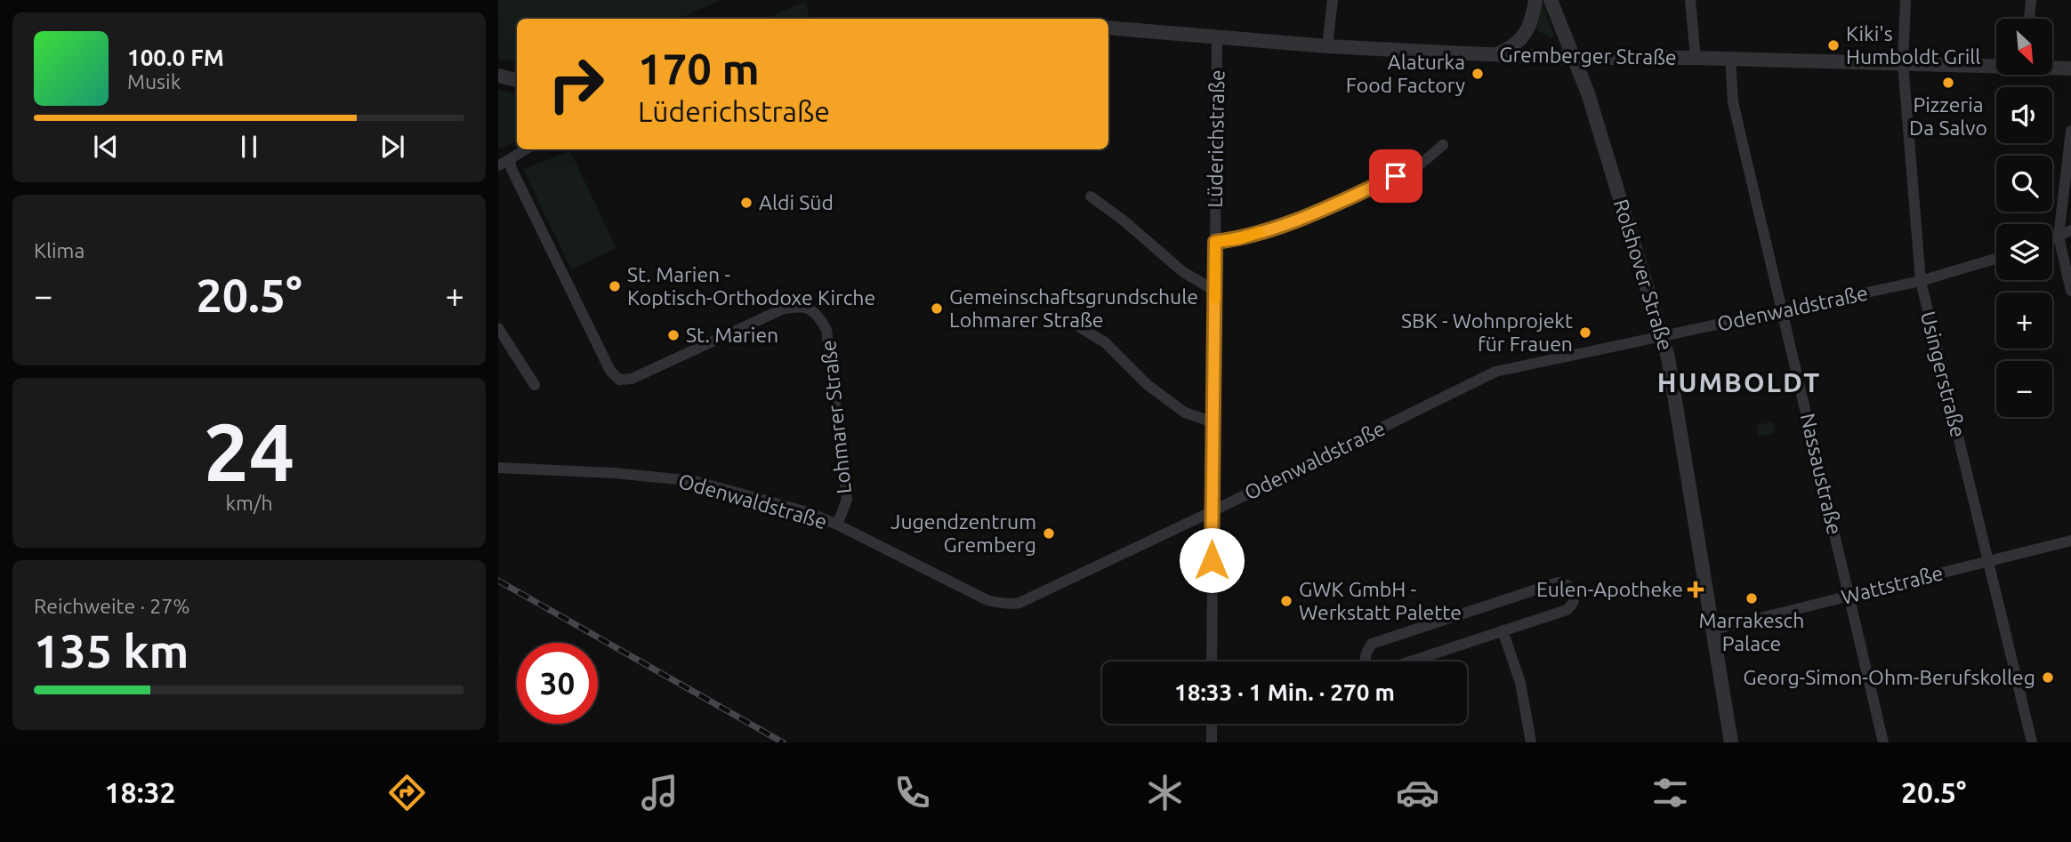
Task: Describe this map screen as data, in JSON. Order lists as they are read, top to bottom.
{
  "streets": {
    "street": [
      "Gremberger Straße",
      "Lüderichstraße",
      "Rolshover Straße",
      "Odenwaldstraße",
      "Usingerstraße",
      "Lohmarer Straße",
      "Nassaustraße",
      "Wattstraße"
    ]
  },
  "crossings": [
    ["Gremberger Straße", "Lüderichstraße"],
    ["Gremberger Straße", "Rolshover Straße"],
    ["Gremberger Straße", "Usingerstraße"],
    ["Gremberger Straße", "Nassaustraße"],
    ["Lüderichstraße", "Odenwaldstraße"],
    ["Rolshover Straße", "Odenwaldstraße"],
    ["Rolshover Straße", "Wattstraße"],
    ["Odenwaldstraße", "Usingerstraße"],
    ["Odenwaldstraße", "Lohmarer Straße"],
    ["Odenwaldstraße", "Nassaustraße"],
    ["Usingerstraße", "Wattstraße"],
    ["Nassaustraße", "Wattstraße"]
  ],
  "districts": ["HUMBOLDT"],
  "places": {
    "other": [
      "Kiki's Humboldt Grill",
      "Alaturka Food Factory",
      "Pizzeria Da Salvo",
      "Aldi Süd",
      "St. Marien - Koptisch-Orthodoxe Kirche",
      "Gemeinschaftsgrundschule Lohmarer Straße",
      "SBK - Wohnprojekt für Frauen",
      "St. Marien",
      "Jugendzentrum Gremberg",
      "Marrakesch Palace",
      "GWK GmbH - Werkstatt Palette",
      "Georg-Simon-Ohm-Berufskolleg"
    ],
    "health": ["Eulen-Apotheke"]
  },
  "north": "bottom right",
  "page": {
    "map_buttons": ["+", "−"],
    "turn": ["170 m", "Lüderichstraße"],
    "song": ["100.0 FM", "Musik"],
    "tile": [
      "Klima",
      ["24", "km/h"],
      ["Reichweite · 27%", "135 km"]
    ],
    "heat": ["−", "20.5°", "+"],
    "limit": "30",
    "trip": "18:33 · 1 Min. · 270 m",
    "tabs": ["18:32", "20.5°"]
  }
}
